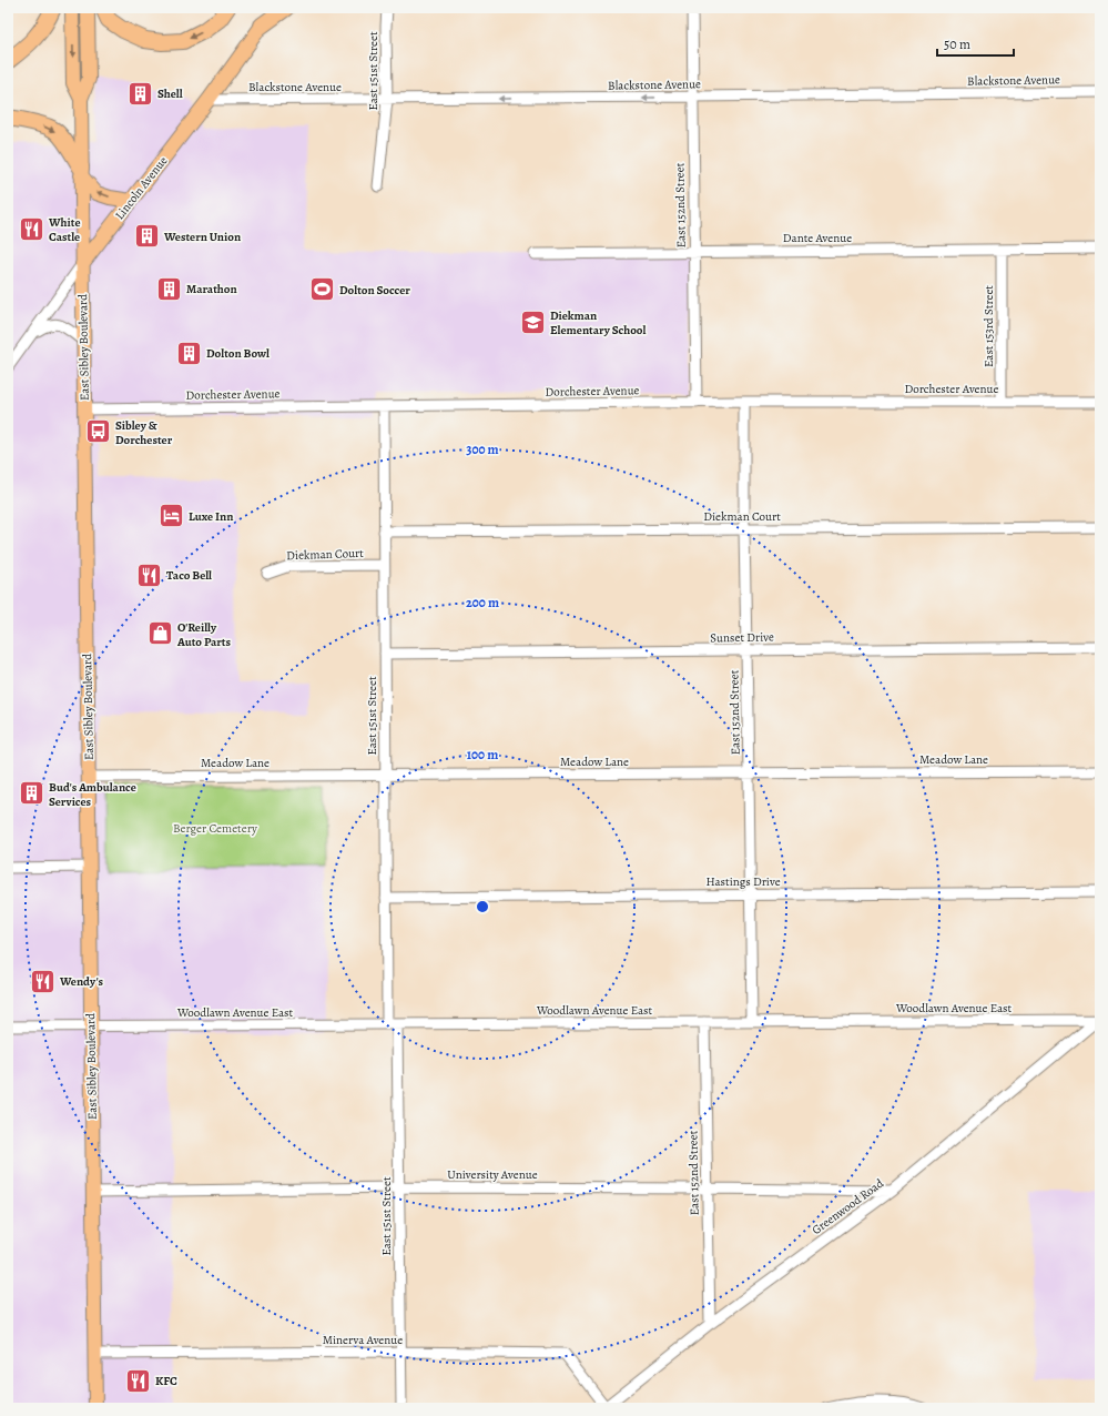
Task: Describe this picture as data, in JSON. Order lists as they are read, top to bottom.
{
  "streets": {
    "main road": ["Lincoln Avenue", "East Sibley Boulevard"],
    "street": [
      "East 151st Street",
      "Blackstone Avenue",
      "East 152nd Street",
      "Dante Avenue",
      "East 153rd Street",
      "Dorchester Avenue",
      "Diekman Court",
      "Sunset Drive",
      "Meadow Lane",
      "Hastings Drive",
      "Woodlawn Avenue East",
      "University Avenue",
      "Greenwood Road",
      "Minerva Avenue"
    ]
  },
  "crossings": [
    ["East 151st Street", "Blackstone Avenue"],
    ["East 151st Street", "Dorchester Avenue"],
    ["East 151st Street", "Diekman Court"],
    ["East 151st Street", "Sunset Drive"],
    ["East 151st Street", "Meadow Lane"],
    ["East 151st Street", "Hastings Drive"],
    ["East 151st Street", "Woodlawn Avenue East"],
    ["East 151st Street", "University Avenue"],
    ["East 151st Street", "Minerva Avenue"],
    ["Blackstone Avenue", "Lincoln Avenue"],
    ["Blackstone Avenue", "East 152nd Street"],
    ["Lincoln Avenue", "East Sibley Boulevard"],
    ["East 152nd Street", "Dante Avenue"],
    ["East 152nd Street", "Dorchester Avenue"],
    ["East 152nd Street", "Diekman Court"],
    ["East 152nd Street", "Sunset Drive"],
    ["East 152nd Street", "Meadow Lane"],
    ["East 152nd Street", "Hastings Drive"],
    ["East 152nd Street", "Woodlawn Avenue East"],
    ["East 152nd Street", "University Avenue"],
    ["East 152nd Street", "Greenwood Road"],
    ["Dante Avenue", "East 153rd Street"],
    ["East 153rd Street", "Dorchester Avenue"],
    ["East Sibley Boulevard", "Dorchester Avenue"],
    ["East Sibley Boulevard", "Meadow Lane"],
    ["East Sibley Boulevard", "Woodlawn Avenue East"],
    ["East Sibley Boulevard", "University Avenue"],
    ["East Sibley Boulevard", "Minerva Avenue"],
    ["Woodlawn Avenue East", "Greenwood Road"],
    ["University Avenue", "Greenwood Road"],
    ["Greenwood Road", "Minerva Avenue"]
  ],
  "parks": ["Berger Cemetery"],
  "places": {
    "building": [
      "Shell",
      "Western Union",
      "Marathon",
      "Dolton Bowl",
      "Bud's Ambulance Services"
    ],
    "restaurant": [
      "White Castle",
      "Taco Bell",
      "Wendy's",
      "KFC"
    ],
    "sports": ["Dolton Soccer"],
    "school or university": ["Diekman Elementary School"],
    "bus stop": ["Sibley & Dorchester"],
    "hotel": ["Luxe Inn"],
    "shop": ["O'Reilly Auto Parts"]
  },
  "scale_bar": "50 m",
  "rings": ["300 m", "200 m", "100 m"]
}
